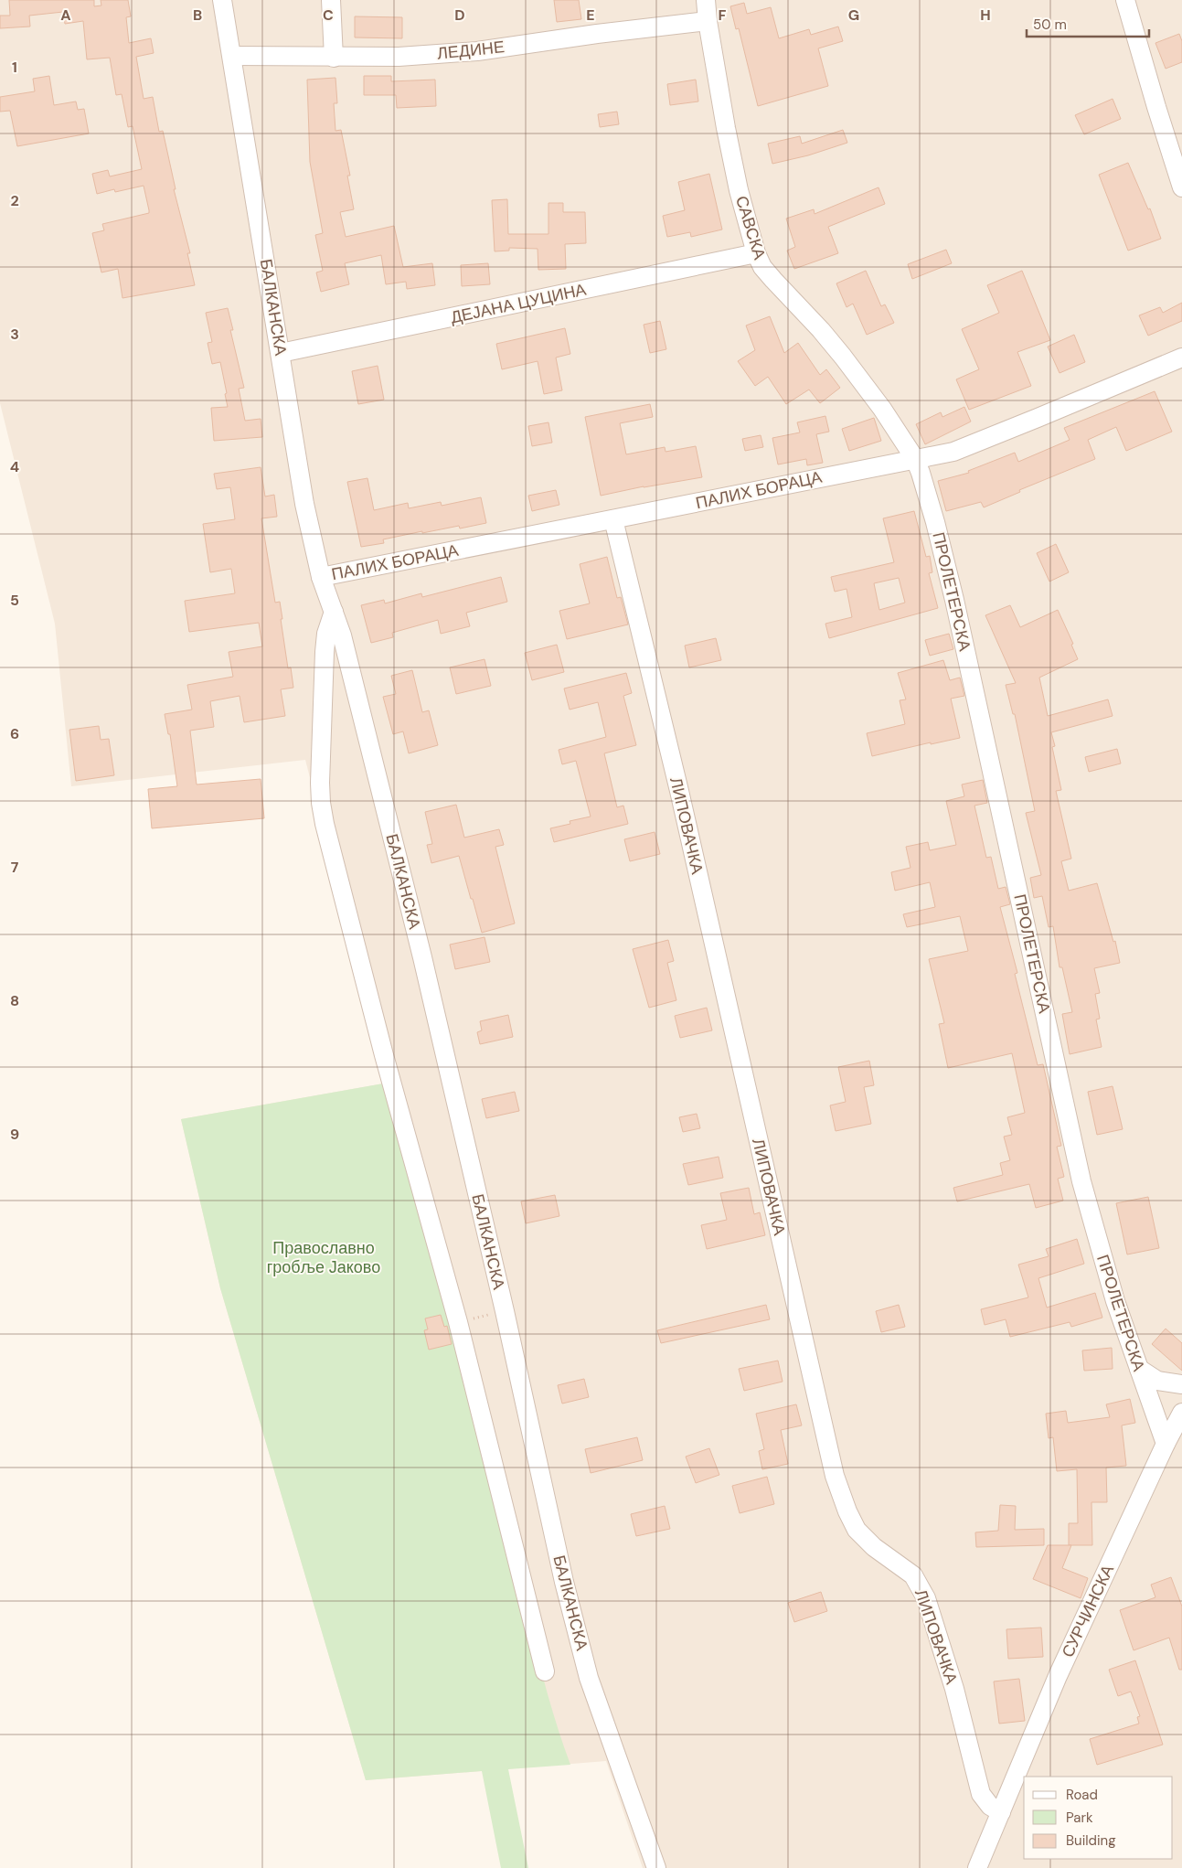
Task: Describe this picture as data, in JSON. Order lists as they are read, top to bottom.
{
  "streets": {
    "street": [
      "ЛЕДИНЕ",
      "САВСКА",
      "ДЕЈАНА ЦУЦИНА",
      "БАЛКАНСКА",
      "ПАЛИХ БОРАЦА",
      "ПРОЛЕТЕРСКА",
      "ЛИПОВАЧКА",
      "СУРЧИНСКА"
    ]
  },
  "crossings": [
    ["ЛЕДИНЕ", "САВСКА"],
    ["ЛЕДИНЕ", "БАЛКАНСКА"],
    ["САВСКА", "ДЕЈАНА ЦУЦИНА"],
    ["САВСКА", "ПАЛИХ БОРАЦА"],
    ["САВСКА", "ПРОЛЕТЕРСКА"],
    ["ДЕЈАНА ЦУЦИНА", "БАЛКАНСКА"],
    ["БАЛКАНСКА", "ПАЛИХ БОРАЦА"],
    ["ПАЛИХ БОРАЦА", "ПРОЛЕТЕРСКА"],
    ["ПАЛИХ БОРАЦА", "ЛИПОВАЧКА"],
    ["ПРОЛЕТЕРСКА", "СУРЧИНСКА"],
    ["ЛИПОВАЧКА", "СУРЧИНСКА"]
  ],
  "parks": ["Православно гробље Јаково"],
  "legend": ["Road", "Park", "Building"],
  "scale_bar": "50 m",
  "grid": {
    "columns": [
      "A",
      "B",
      "C",
      "D",
      "E",
      "F",
      "G",
      "H"
    ],
    "rows": [
      "1",
      "2",
      "3",
      "4",
      "5",
      "6",
      "7",
      "8",
      "9"
    ]
  }
}
